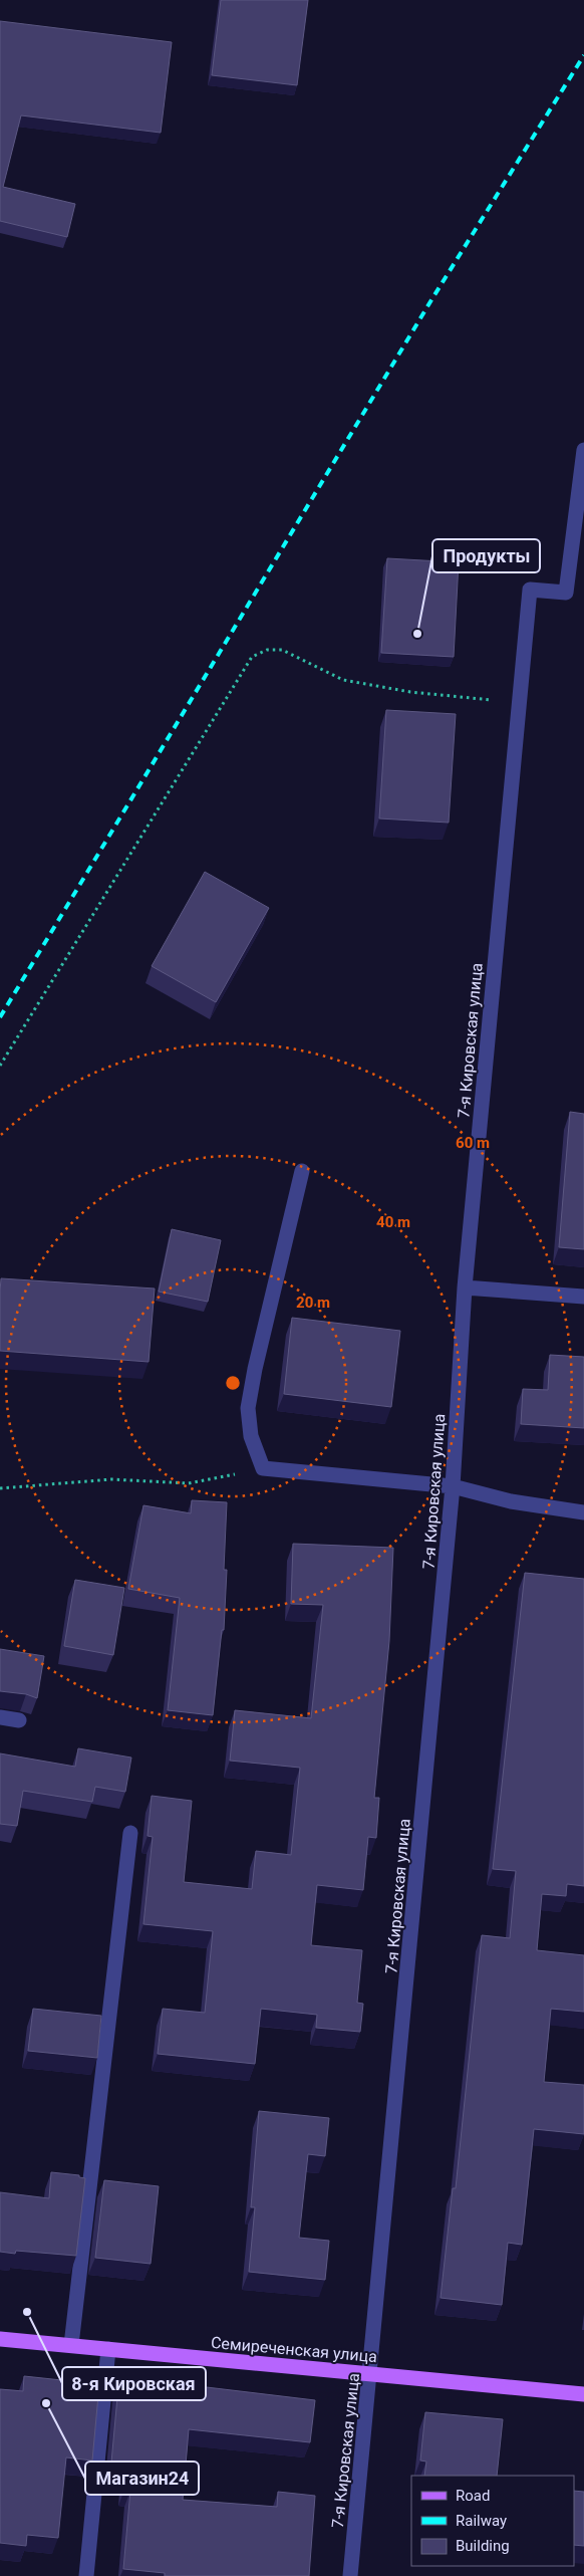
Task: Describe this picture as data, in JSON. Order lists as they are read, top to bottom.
{
  "streets": {
    "main road": ["Семиреченская улица"],
    "street": ["7-я Кировская улица"]
  },
  "crossings": [
    ["7-я Кировская улица", "Семиреченская улица"]
  ],
  "places": ["Продукты", "8-я Кировская", "Магазин24"],
  "legend": ["Road", "Railway", "Building"],
  "rings": ["60 m", "40 m", "20 m"]
}
